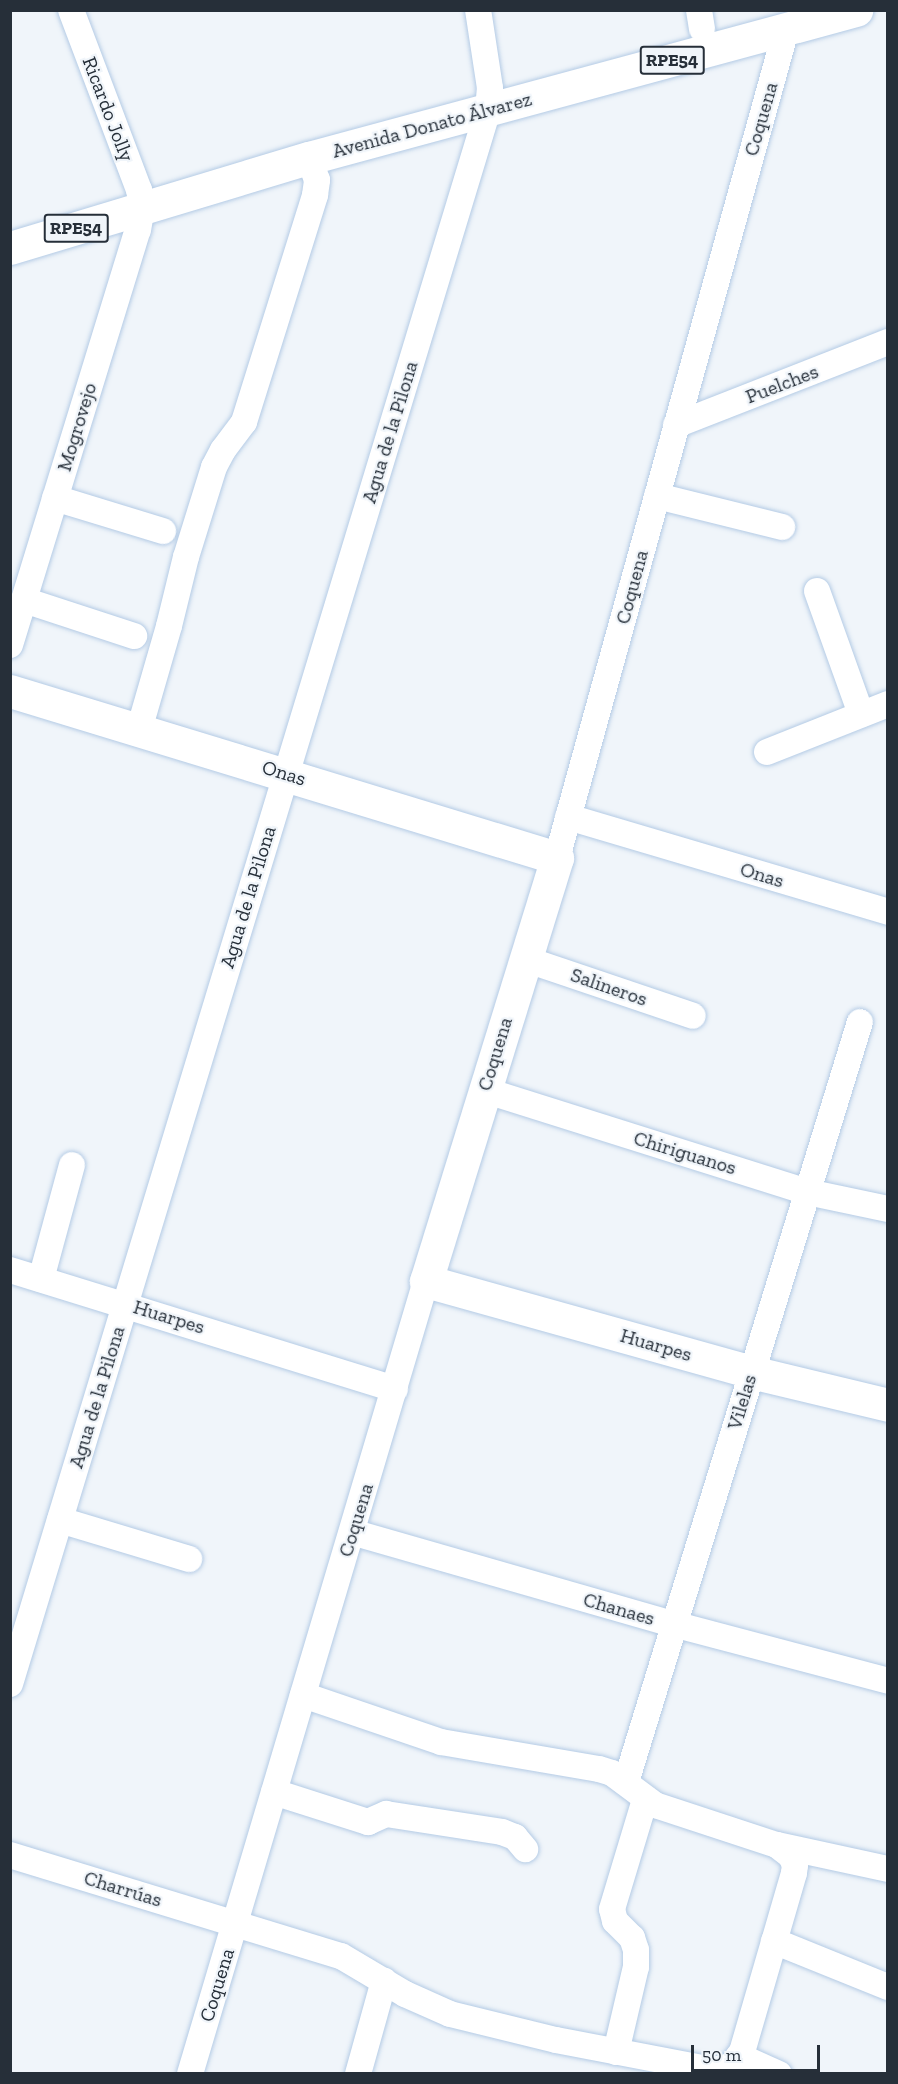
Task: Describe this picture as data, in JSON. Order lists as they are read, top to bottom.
{
  "streets": {
    "main road": [
      "RPE54",
      "Coquena",
      "Avenida Donato Álvarez",
      "Onas",
      "Huarpes"
    ],
    "street": [
      "Ricardo Jolly",
      "Puelches",
      "Mogrovejo",
      "Agua de la Pilona",
      "Salineros",
      "Chiriguanos",
      "Vilelas",
      "Chanaes",
      "Charrúas"
    ]
  },
  "crossings": [
    ["Ricardo Jolly", "Avenida Donato Álvarez"],
    ["Ricardo Jolly", "Mogrovejo"],
    ["Coquena", "Avenida Donato Álvarez"],
    ["Coquena", "Puelches"],
    ["Coquena", "Onas"],
    ["Coquena", "Salineros"],
    ["Coquena", "Chiriguanos"],
    ["Coquena", "Huarpes"],
    ["Coquena", "Chanaes"],
    ["Coquena", "Charrúas"],
    ["Avenida Donato Álvarez", "Mogrovejo"],
    ["Avenida Donato Álvarez", "Agua de la Pilona"],
    ["Agua de la Pilona", "Onas"],
    ["Agua de la Pilona", "Huarpes"],
    ["Chiriguanos", "Vilelas"],
    ["Huarpes", "Vilelas"],
    ["Vilelas", "Chanaes"]
  ],
  "scale_bar": "50 m"
}
